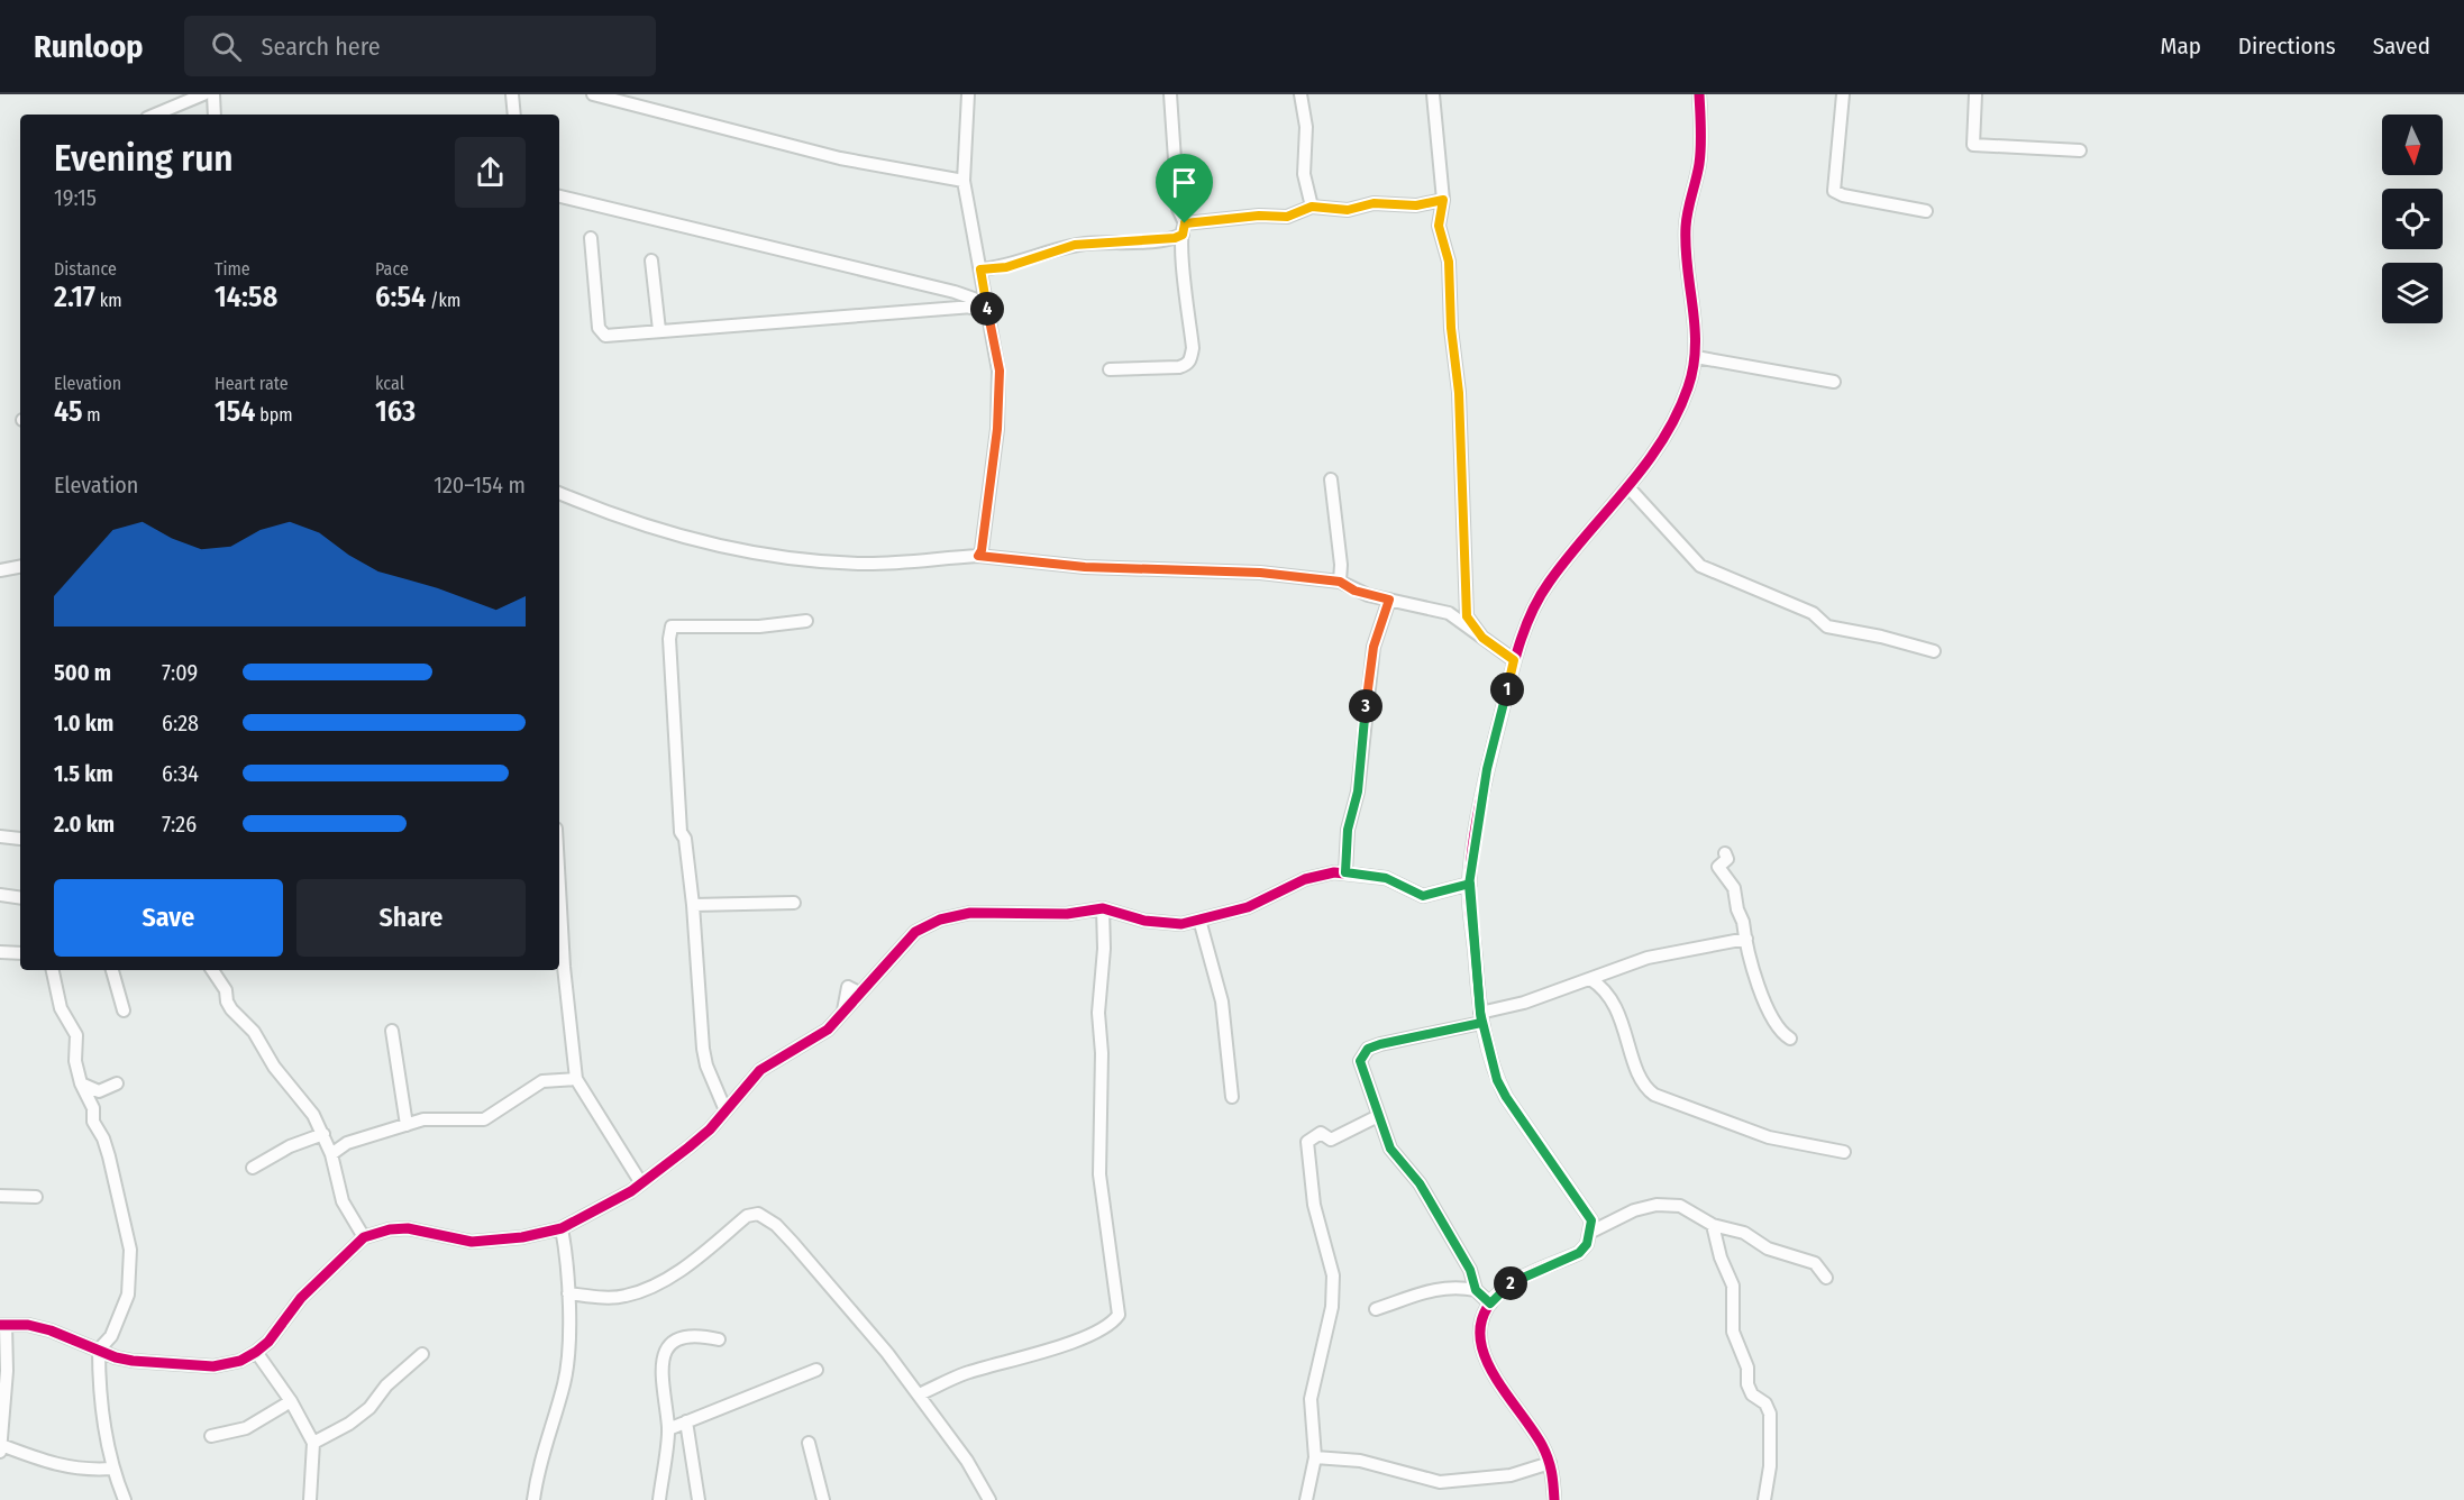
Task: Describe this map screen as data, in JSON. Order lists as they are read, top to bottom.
{
  "north": "bottom",
  "page": {
    "header": "Runloop",
    "search": "Search here",
    "nav": ["Map", "Directions", "Saved"],
    "heading": ["Evening run", "19:15"],
    "stats": [
      ["Distance", "2.17 km"],
      ["Time", "14:58"],
      ["Pace", "6:54 /km"],
      ["Elevation", "45 m"],
      ["Heart rate", "154 bpm"],
      ["kcal", "163"]
    ],
    "pins": [
      "4",
      "1",
      "3",
      "2"
    ],
    "chart": ["Elevation", "120–154 m"],
    "list": [
      {
        "name": "500 m",
        "note": "7:09"
      },
      {
        "name": "1.0 km",
        "note": "6:28"
      },
      {
        "name": "1.5 km",
        "note": "6:34"
      },
      {
        "name": "2.0 km",
        "note": "7:26"
      }
    ],
    "buttons": ["Save", "Share"]
  }
}
